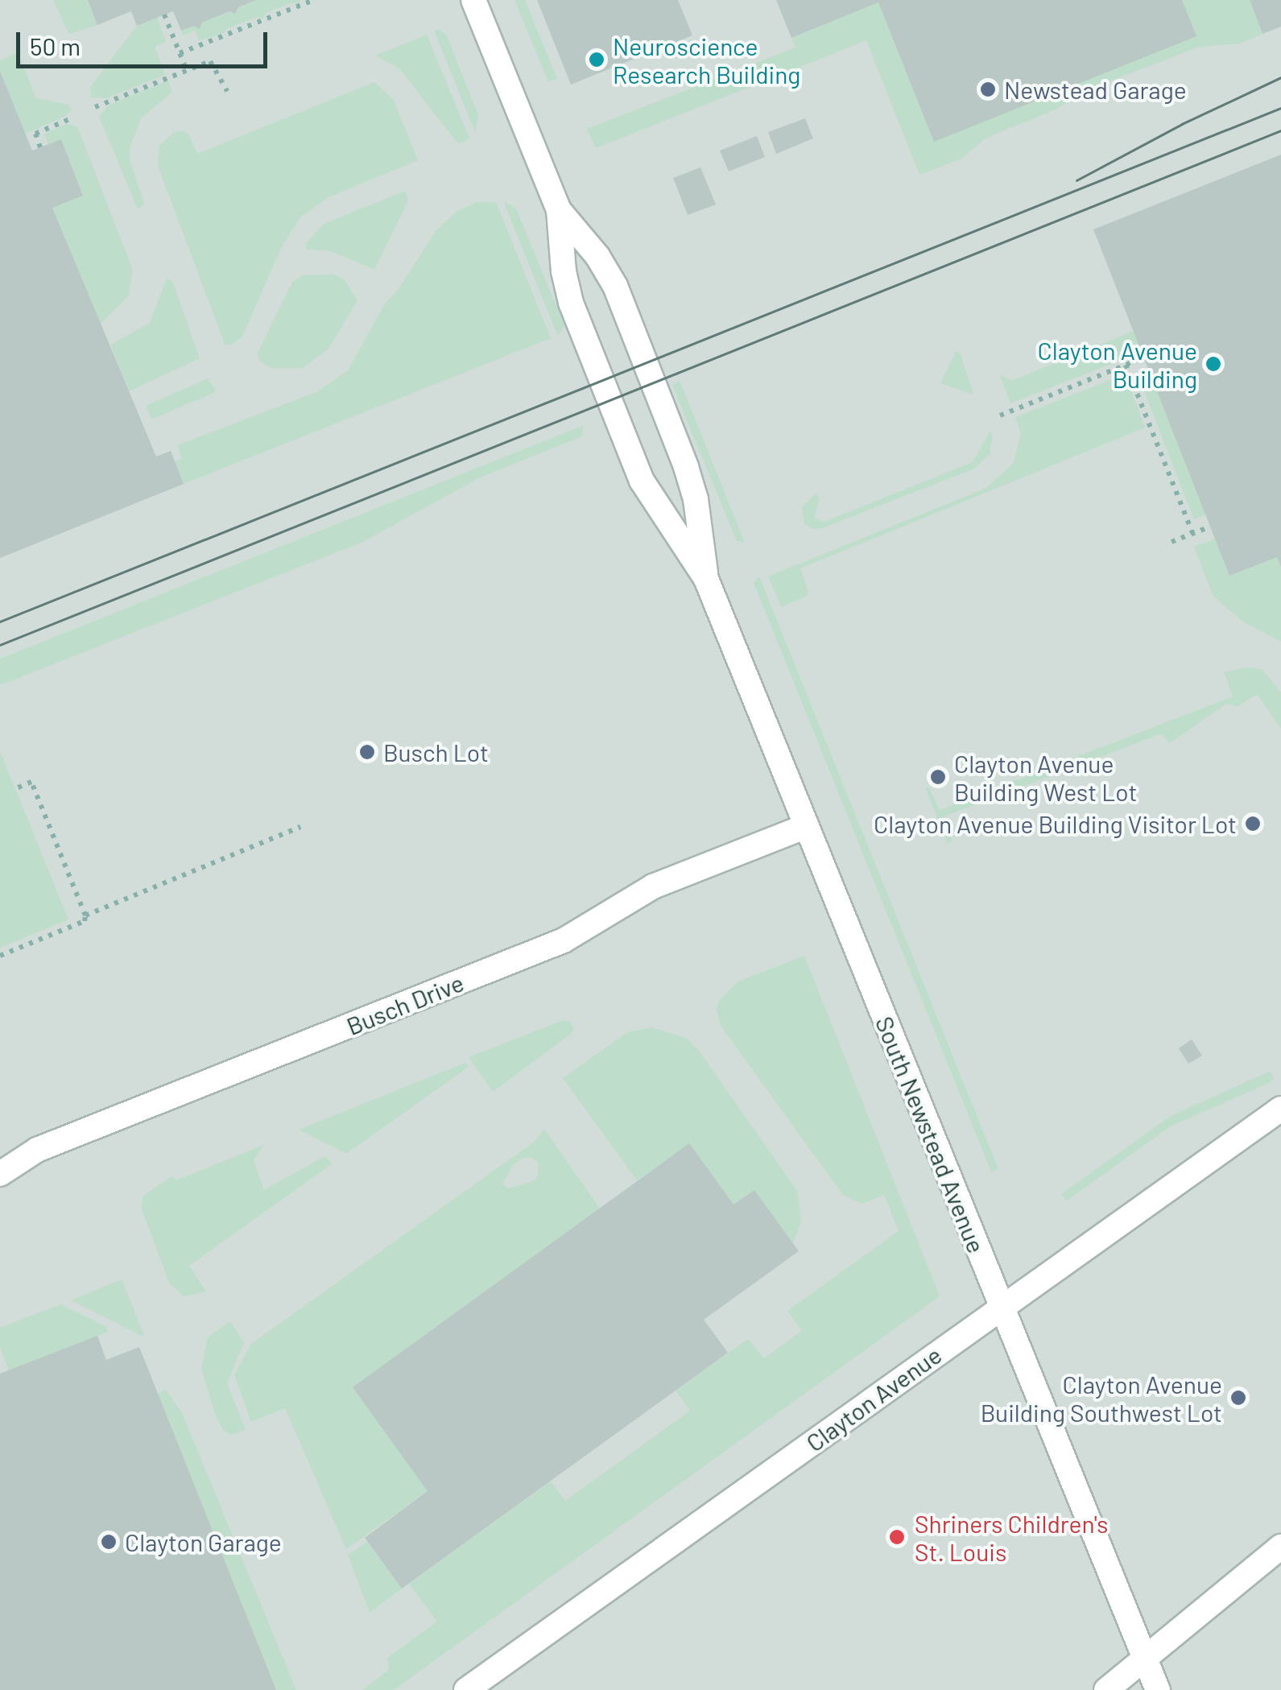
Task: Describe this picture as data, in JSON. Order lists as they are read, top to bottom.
{
  "streets": {
    "street": ["Busch Drive", "South Newstead Avenue", "Clayton Avenue"]
  },
  "crossings": [
    ["Busch Drive", "South Newstead Avenue"],
    ["South Newstead Avenue", "Clayton Avenue"]
  ],
  "places": [
    "Neuroscience Research Building",
    "Newstead Garage",
    "Clayton Avenue Building",
    "Busch Lot",
    "Clayton Avenue Building West Lot",
    "Clayton Avenue Building Visitor Lot",
    "Clayton Avenue Building Southwest Lot",
    "Shriners Children's St. Louis",
    "Clayton Garage"
  ],
  "scale_bar": "50 m"
}
